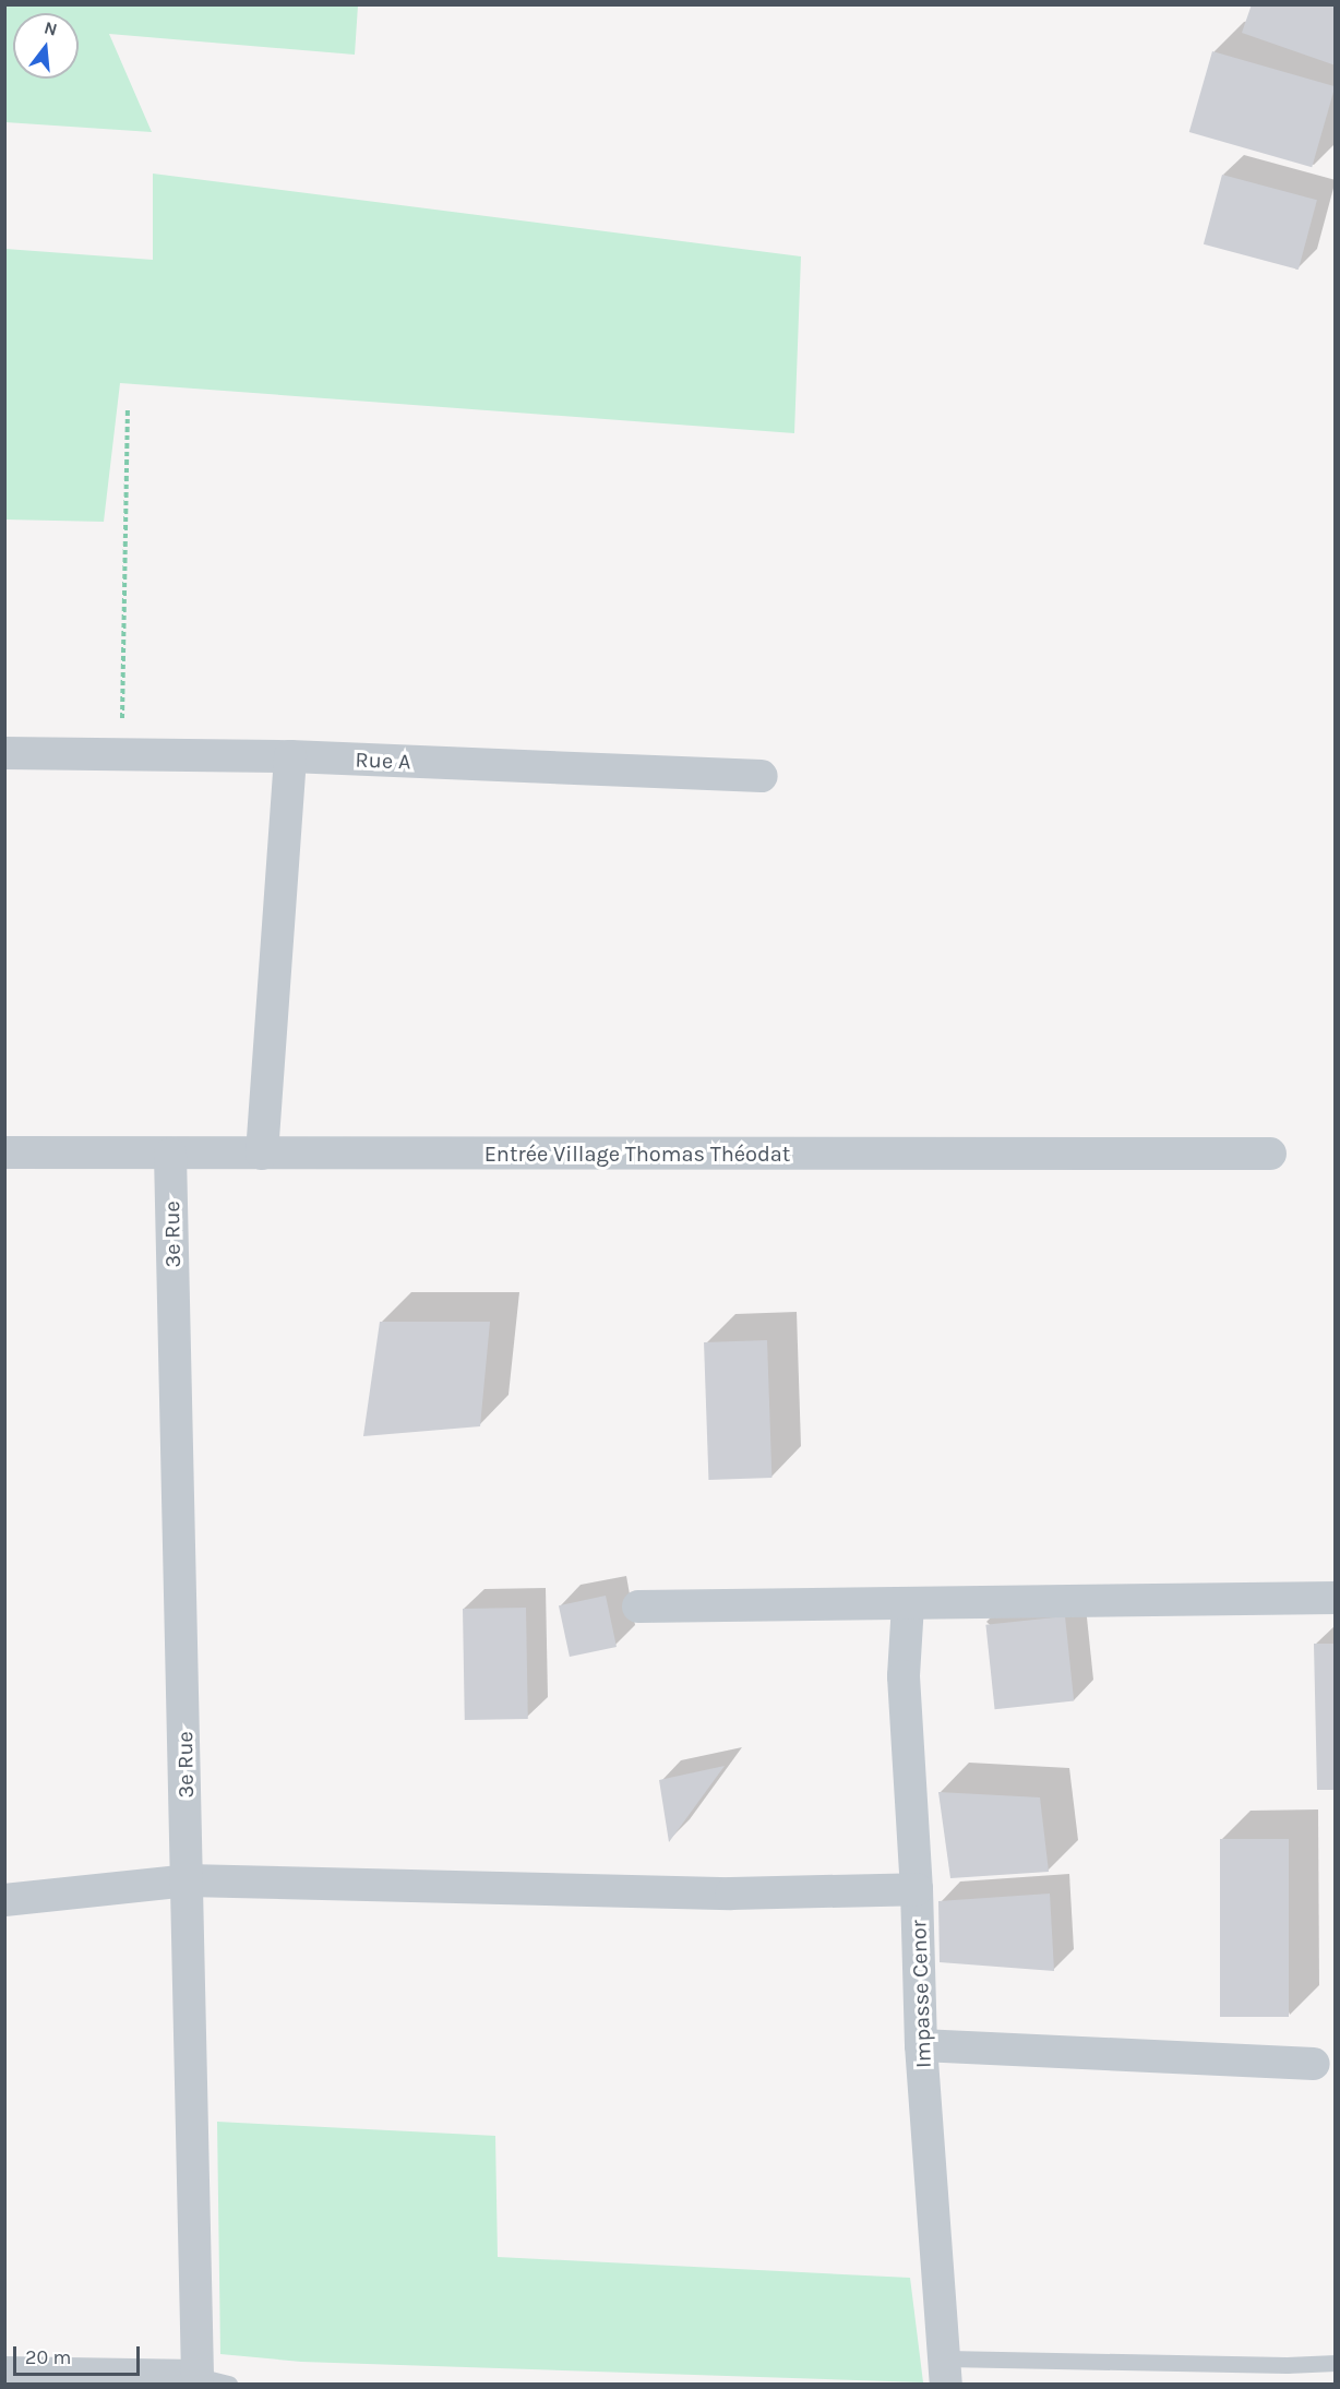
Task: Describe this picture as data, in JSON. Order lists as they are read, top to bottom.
{
  "streets": {
    "street": [
      "Rue A",
      "Entrée Village Thomas Théodat",
      "3e Rue",
      "Impasse Cenor"
    ]
  },
  "crossings": [
    ["Entrée Village Thomas Théodat", "3e Rue"]
  ],
  "scale_bar": "20 m",
  "north": "top"
}
